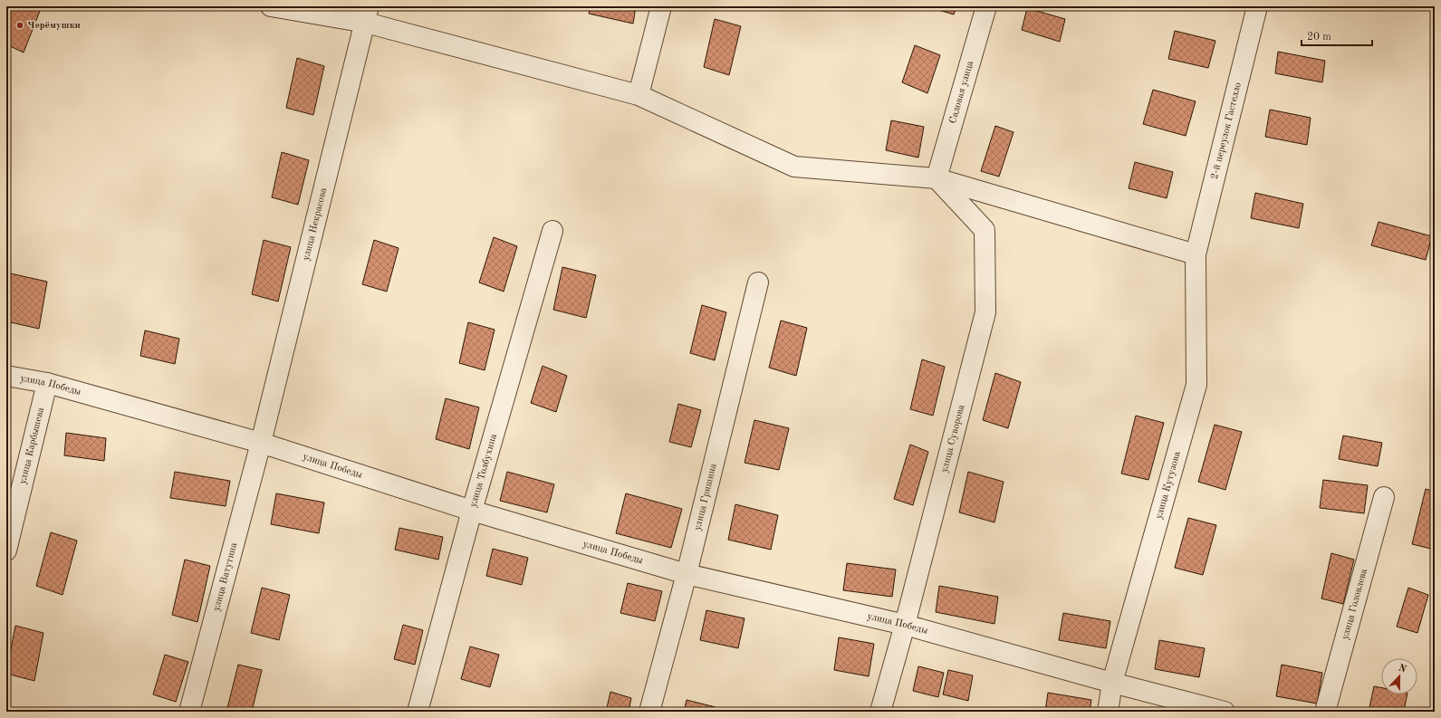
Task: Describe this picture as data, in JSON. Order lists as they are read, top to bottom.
{
  "streets": {
    "street": [
      "Садовая улица",
      "2-й переулок Гастелло",
      "улица Некрасова",
      "улица Победы",
      "улица Суворова",
      "улица Карбышева",
      "улица Толбухина",
      "улица Кутузова",
      "улица Гришина",
      "улица Ватутина",
      "улица Головлева"
    ]
  },
  "crossings": [
    ["Садовая улица", "улица Суворова"],
    ["2-й переулок Гастелло", "улица Кутузова"],
    ["улица Некрасова", "улица Победы"],
    ["улица Некрасова", "улица Ватутина"],
    ["улица Победы", "улица Суворова"],
    ["улица Победы", "улица Карбышева"],
    ["улица Победы", "улица Толбухина"],
    ["улица Победы", "улица Кутузова"],
    ["улица Победы", "улица Гришина"],
    ["улица Победы", "улица Ватутина"]
  ],
  "places": ["Черёмушки"],
  "scale_bar": "20 m",
  "north": "top"
}
